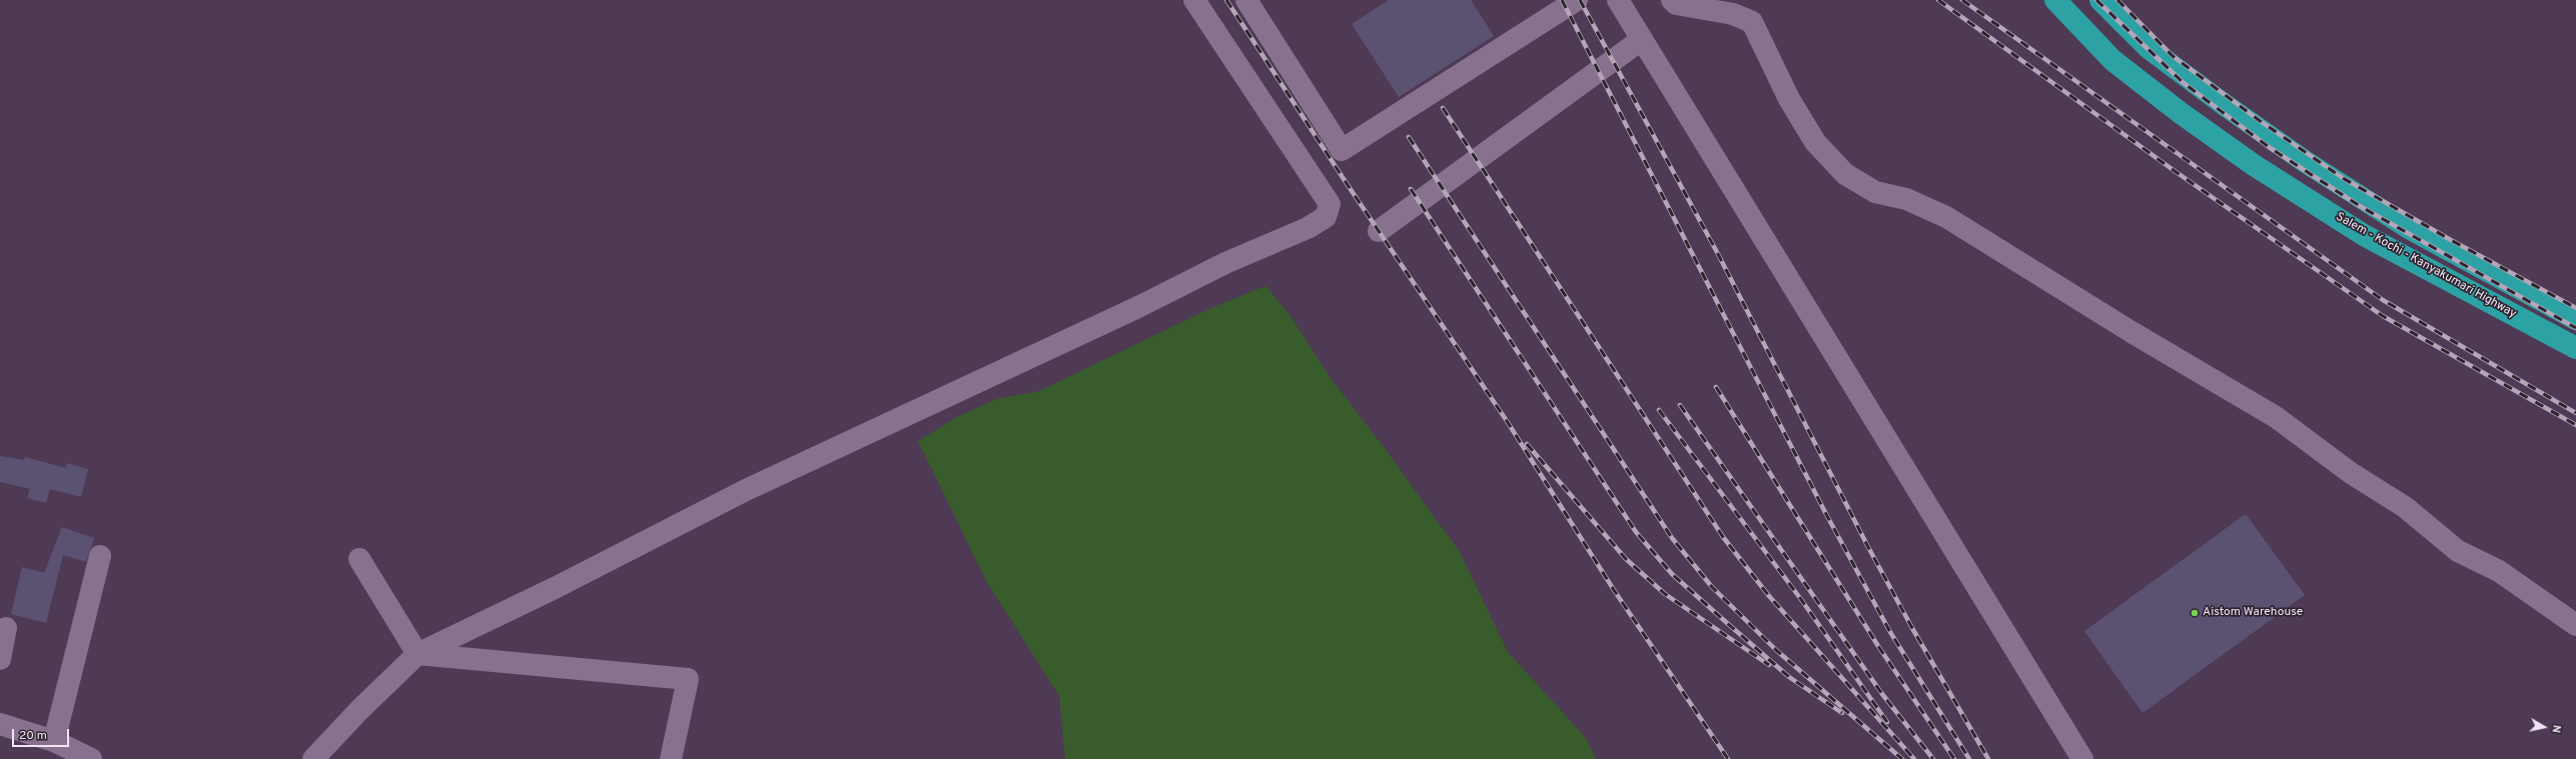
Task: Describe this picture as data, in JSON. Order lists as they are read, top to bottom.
{
  "streets": {
    "highway": ["Salem - Kochi - Kanyakumari Highway"]
  },
  "places": ["Aistom Warehouse"],
  "scale_bar": "20 m",
  "north": "right"
}
